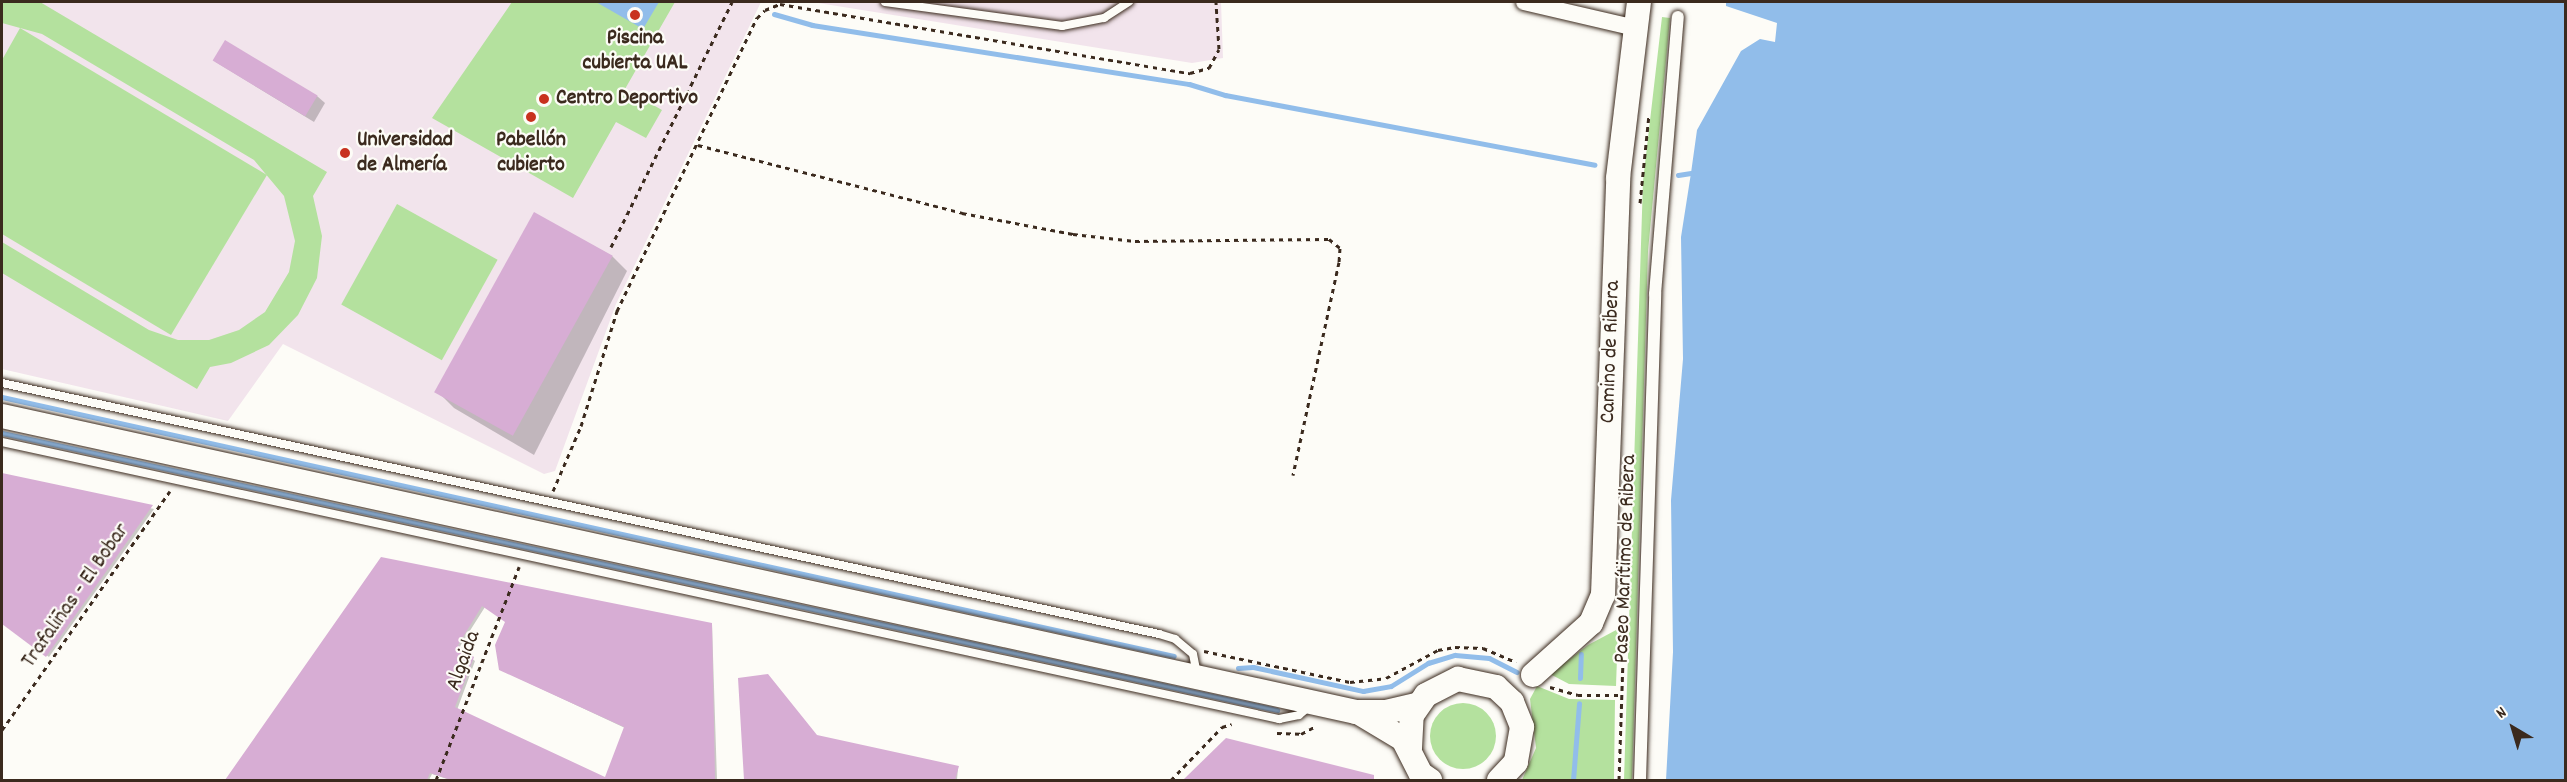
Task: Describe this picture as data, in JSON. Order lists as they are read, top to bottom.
{
  "streets": {
    "main road": ["Camino de Ribera"],
    "street": ["Paseo Marítimo de Ribera"],
    "path": ["Trafaliñas - El Bobar", "Algaida"]
  },
  "places": [
    "Piscina cubierta UAL",
    "Centro Deportivo",
    "Pabellón cubierto",
    "Universidad de Almería"
  ],
  "north": "top left"
}
